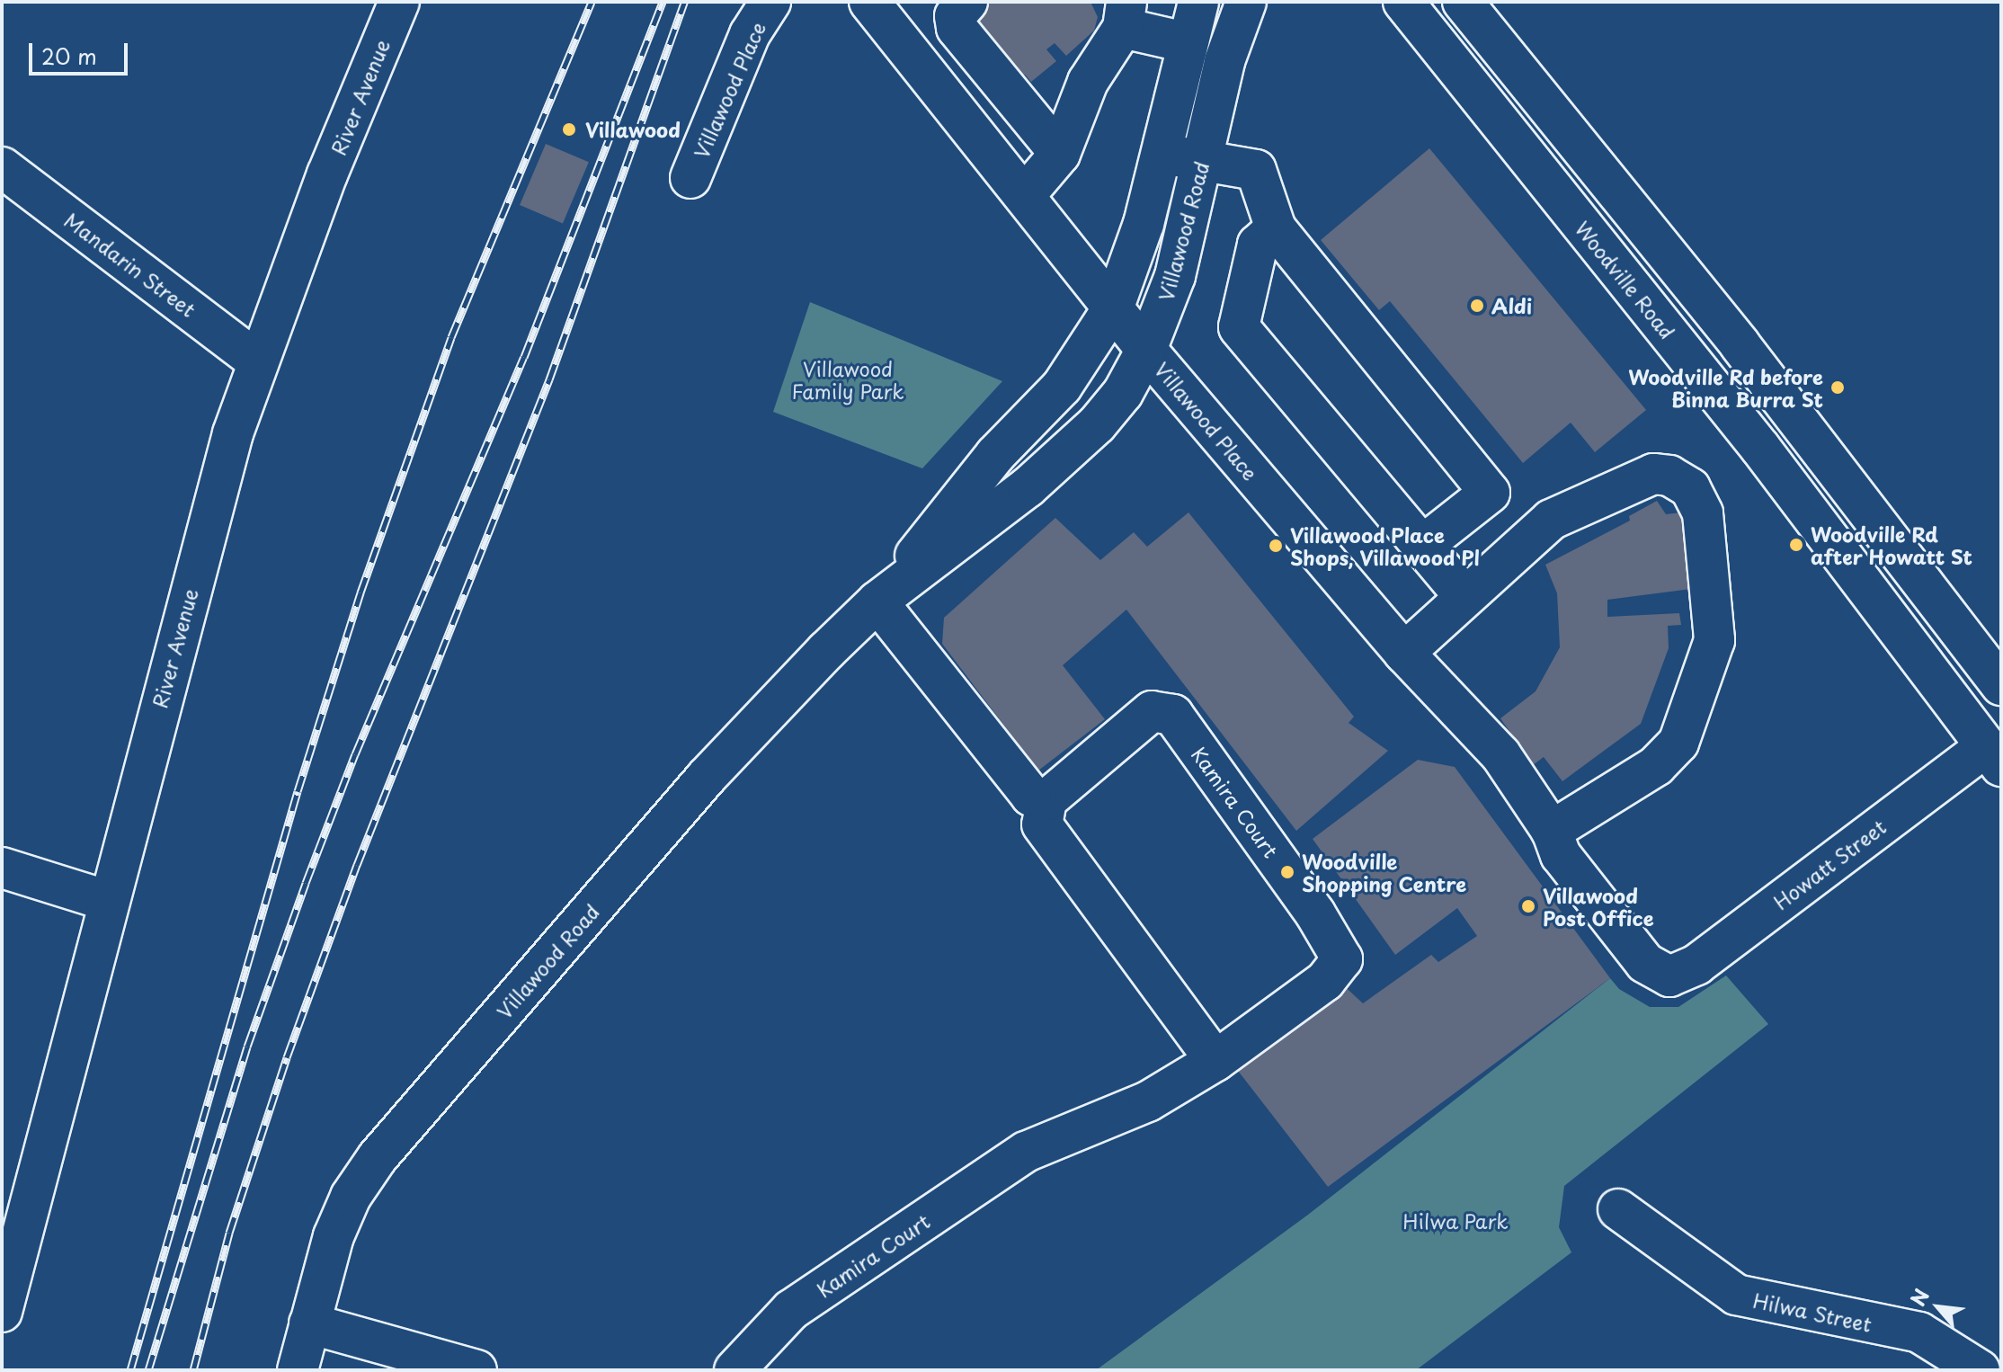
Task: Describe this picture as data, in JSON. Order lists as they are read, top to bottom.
{
  "streets": {
    "street": [
      "Villawood Place",
      "River Avenue",
      "Villawood Road",
      "Mandarin Street",
      "Woodville Road",
      "Kamira Court",
      "Howatt Street",
      "Hilwa Street"
    ]
  },
  "crossings": [
    ["Villawood Place", "Villawood Road"],
    ["Villawood Place", "Howatt Street"],
    ["River Avenue", "Mandarin Street"],
    ["Woodville Road", "Howatt Street"]
  ],
  "parks": ["Villawood Family Park", "Hilwa Park"],
  "places": [
    "Villawood",
    "Aldi",
    "Woodville Rd before Binna Burra St",
    "Woodville Rd after Howatt St",
    "Villawood Place Shops, Villawood Pl",
    "Woodville Shopping Centre",
    "Villawood Post Office"
  ],
  "scale_bar": "20 m",
  "north": "top left"
}
